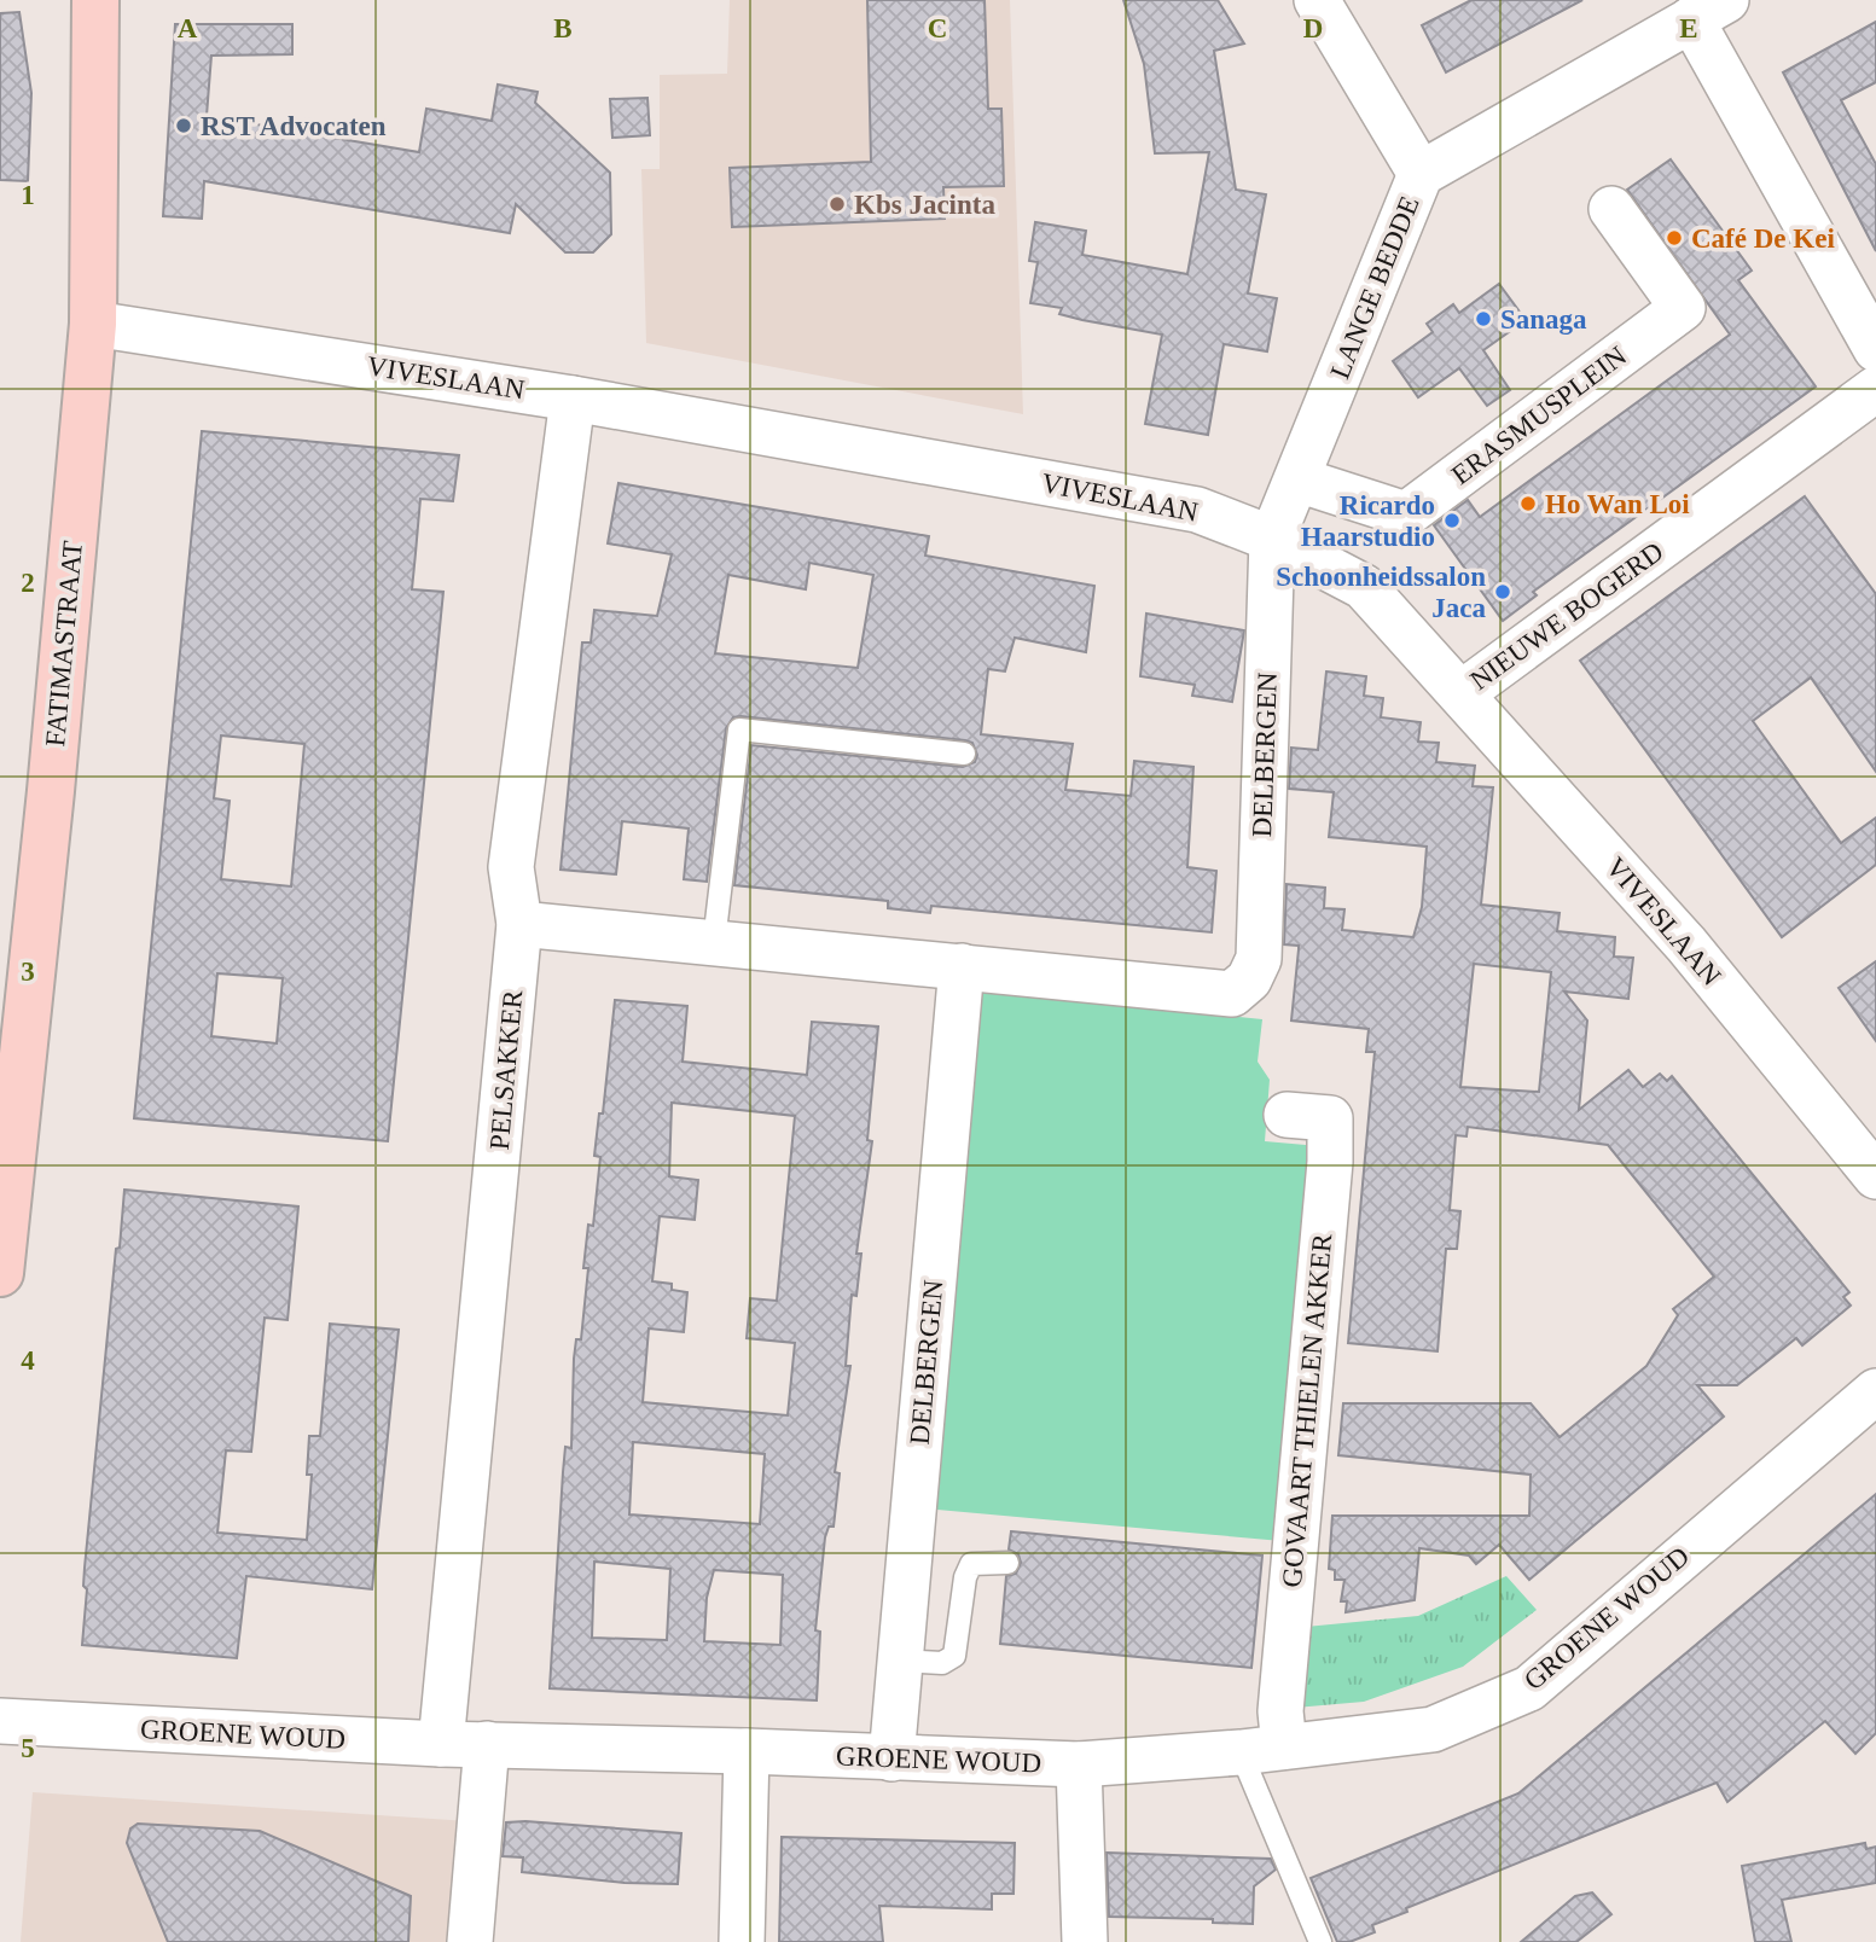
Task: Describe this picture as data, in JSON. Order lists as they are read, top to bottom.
{
  "streets": {
    "main road": ["FATIMASTRAAT"],
    "street": [
      "LANGE BEDDE",
      "VIVESLAAN",
      "ERASMUSPLEIN",
      "NIEUWE BOGERD",
      "DELBERGEN",
      "PELSAKKER",
      "GOVAART THIELEN AKKER",
      "GROENE WOUD"
    ]
  },
  "crossings": [
    ["LANGE BEDDE", "VIVESLAAN"],
    ["LANGE BEDDE", "ERASMUSPLEIN"],
    ["LANGE BEDDE", "DELBERGEN"],
    ["VIVESLAAN", "NIEUWE BOGERD"],
    ["VIVESLAAN", "FATIMASTRAAT"],
    ["VIVESLAAN", "DELBERGEN"],
    ["VIVESLAAN", "PELSAKKER"],
    ["DELBERGEN", "PELSAKKER"],
    ["DELBERGEN", "GROENE WOUD"],
    ["PELSAKKER", "GROENE WOUD"],
    ["GOVAART THIELEN AKKER", "GROENE WOUD"]
  ],
  "places": [
    "RST Advocaten",
    "Kbs Jacinta",
    "Café De Kei",
    "Sanaga",
    "Ho Wan Loi",
    "Ricardo Haarstudio",
    "Schoonheidssalon Jaca"
  ],
  "grid": {
    "columns": [
      "A",
      "B",
      "C",
      "D",
      "E"
    ],
    "rows": [
      "1",
      "2",
      "3",
      "4",
      "5"
    ]
  }
}
